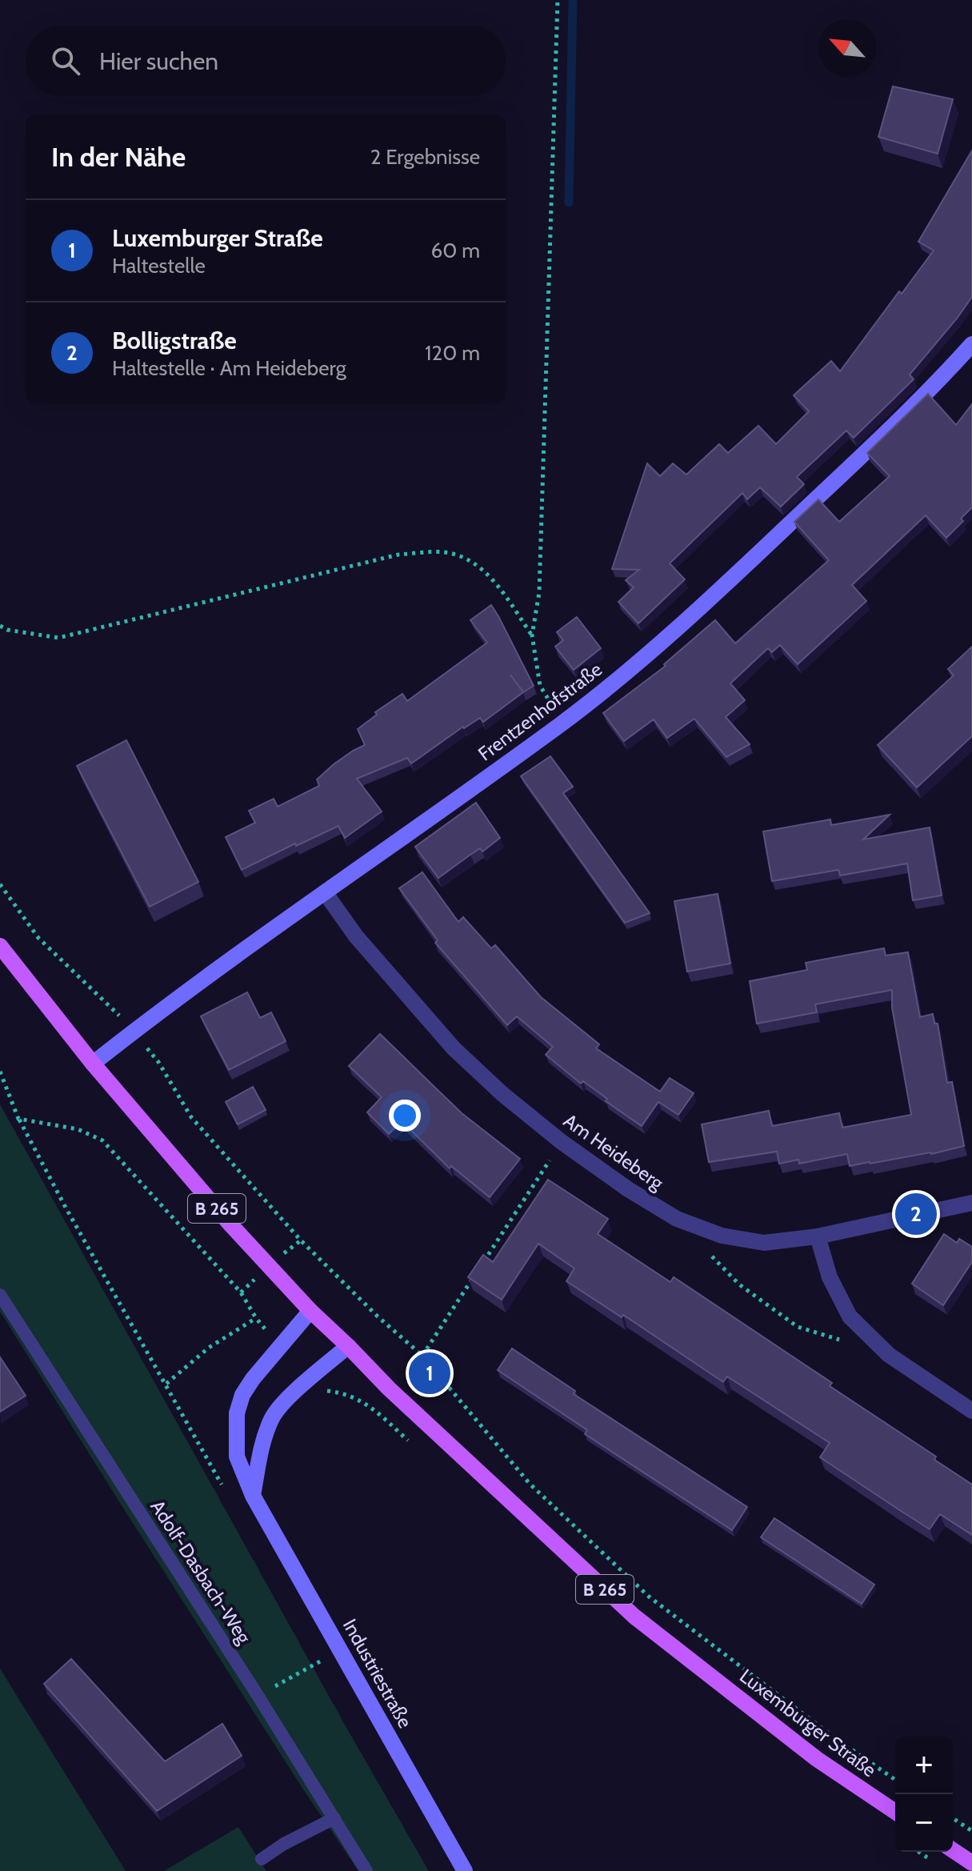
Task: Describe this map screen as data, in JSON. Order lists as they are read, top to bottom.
{
  "streets": {
    "main road": ["B 265", "Luxemburger Straße"],
    "street": ["Frentzenhofstraße", "Am Heideberg", "Industriestraße"],
    "lane": ["Adolf-Dasbach-Weg"]
  },
  "crossings": [
    ["Frentzenhofstraße", "Am Heideberg"],
    ["Frentzenhofstraße", "Luxemburger Straße"],
    ["Industriestraße", "Luxemburger Straße"]
  ],
  "north": "top left",
  "page": {
    "search": "Hier suchen",
    "heading": ["In der Nähe", "2 Ergebnisse"],
    "list": [
      {
        "mark": "1",
        "name": "Luxemburger Straße",
        "note": "Haltestelle",
        "value": "60 m"
      },
      {
        "mark": "2",
        "name": "Bolligstraße",
        "note": "Haltestelle · Am Heideberg",
        "value": "120 m"
      }
    ],
    "pins": ["2", "1"],
    "map_buttons": ["+", "−"]
  }
}
